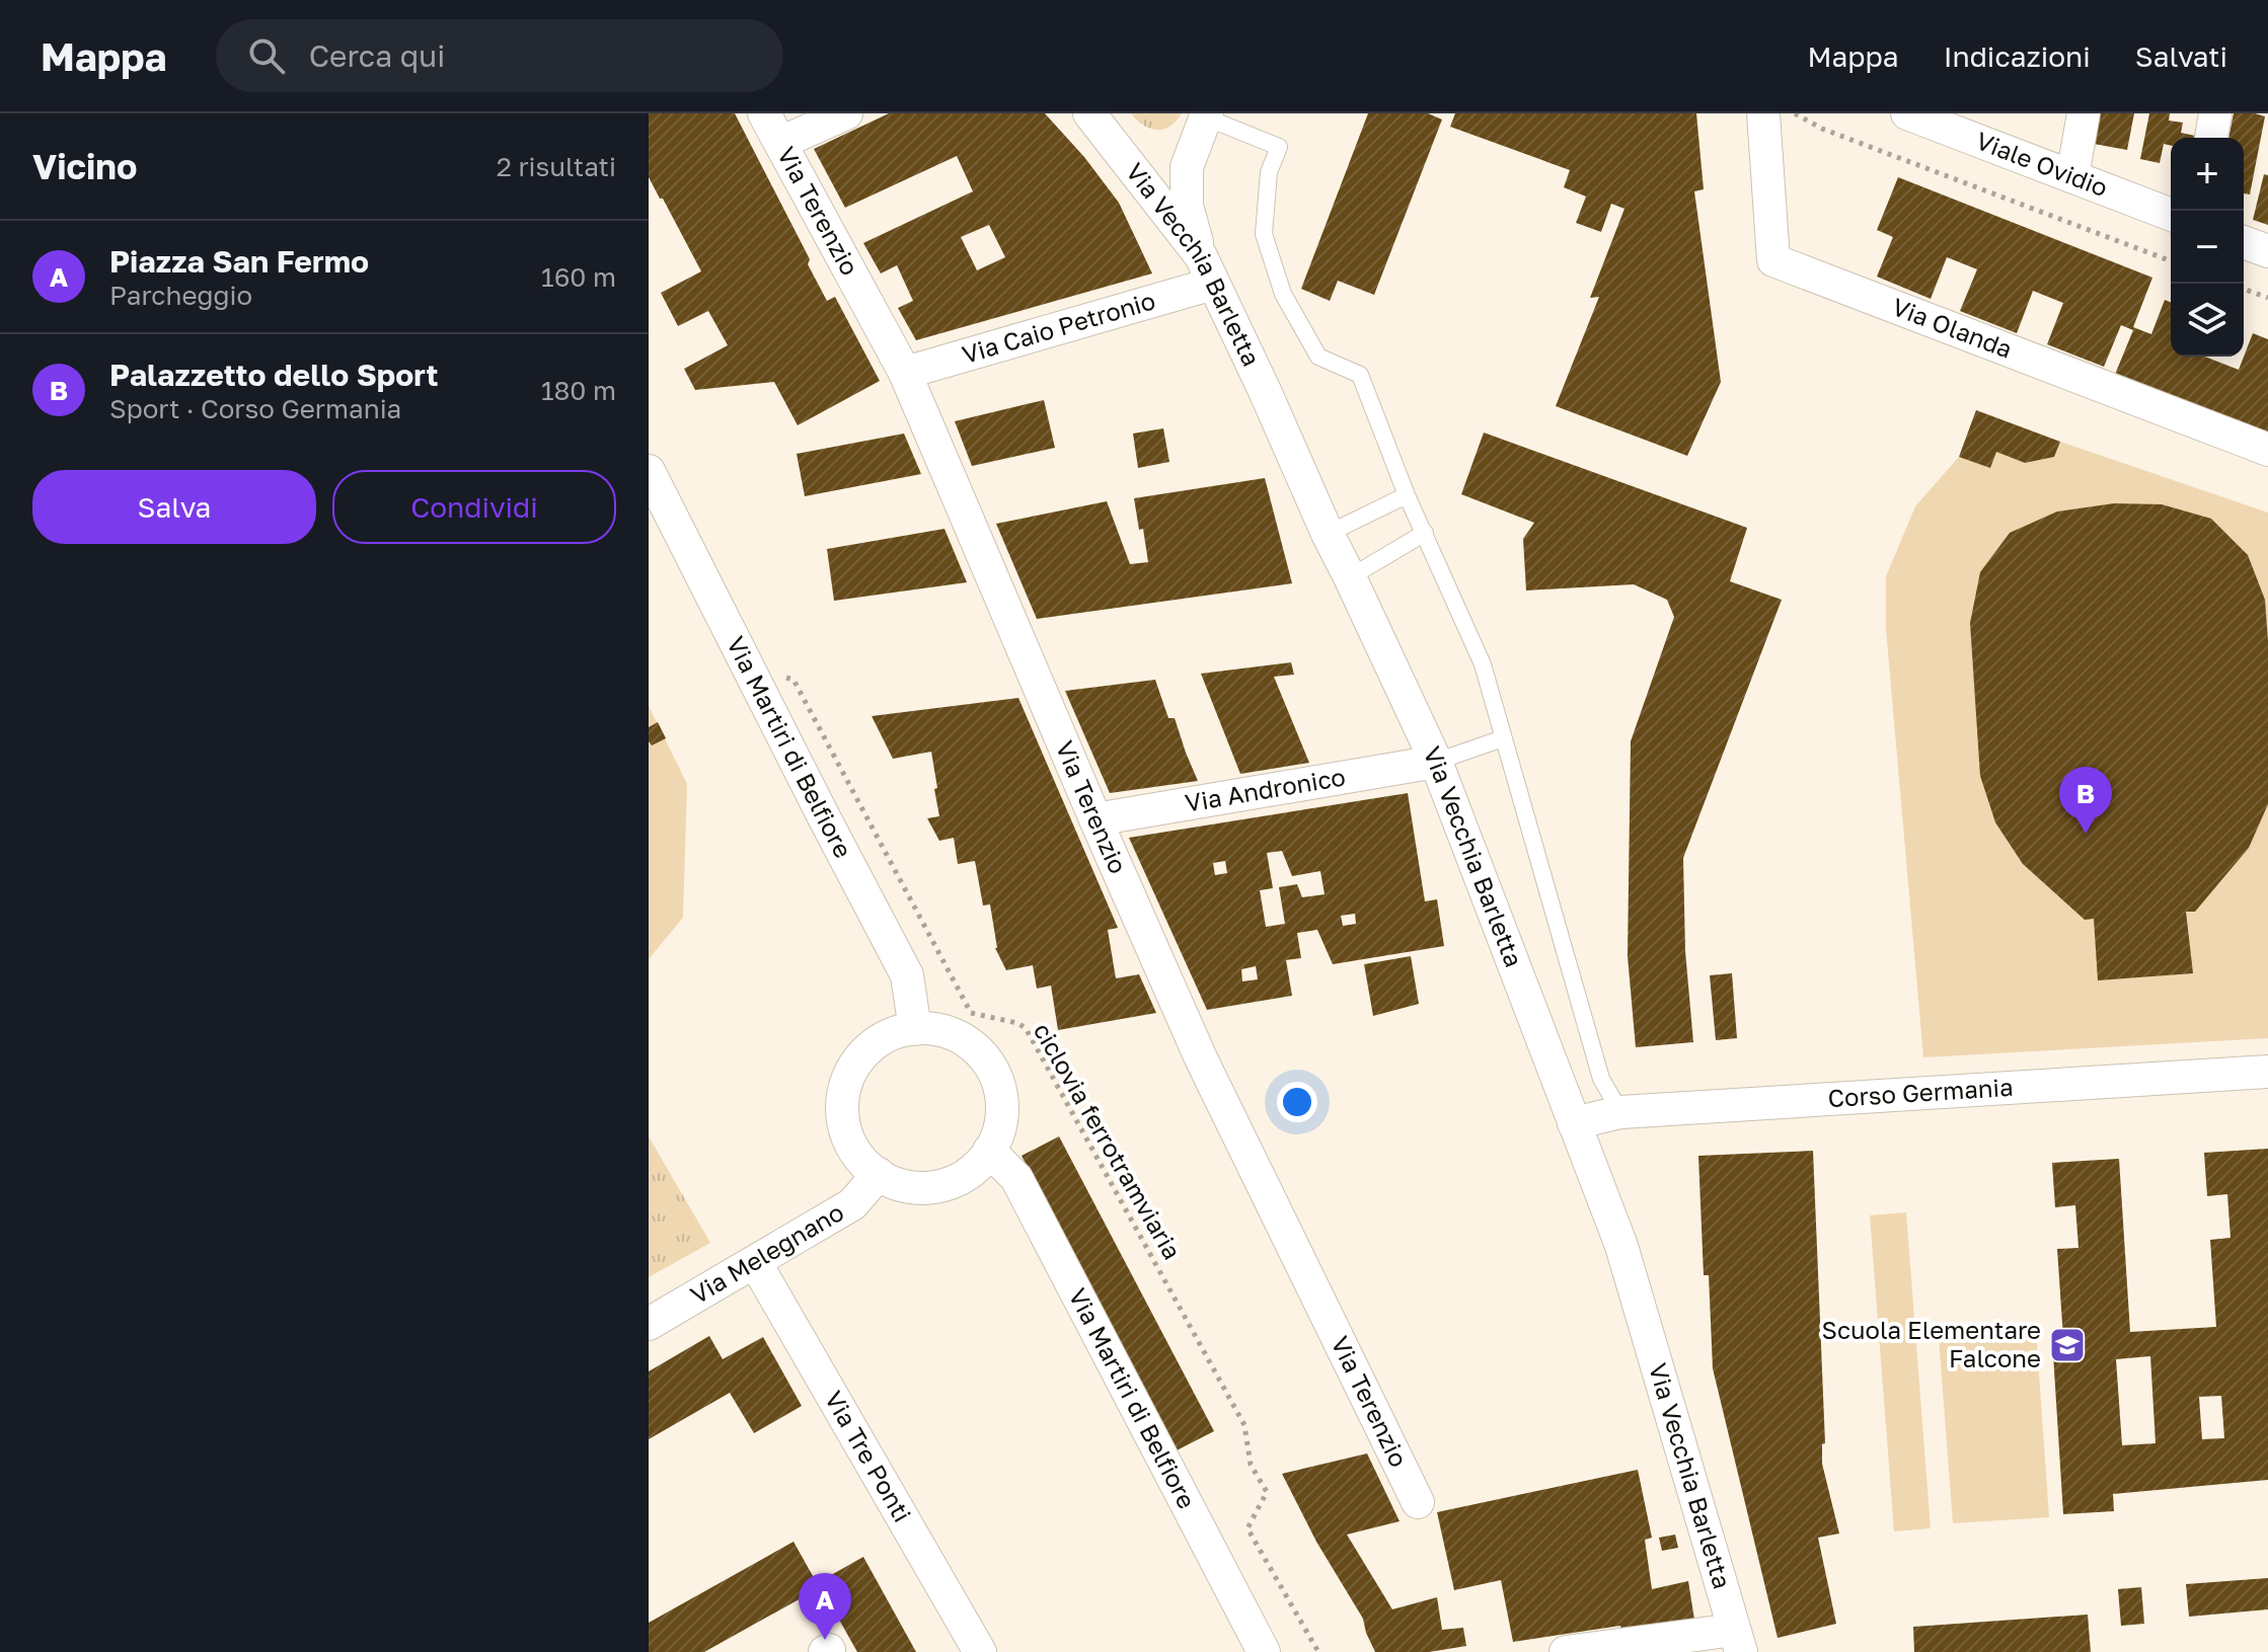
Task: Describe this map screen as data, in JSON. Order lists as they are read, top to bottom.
{
  "streets": {
    "street": [
      "Viale Ovidio",
      "Via Terenzio",
      "Via Vecchia Barletta",
      "Via Caio Petronio",
      "Via Olanda",
      "Via Martiri di Belfiore",
      "Via Andronico",
      "Corso Germania",
      "Via Melegnano",
      "Via Tre Ponti"
    ],
    "path": ["ciclovia ferrotramviaria"]
  },
  "crossings": [
    ["Via Terenzio", "Via Caio Petronio"],
    ["Via Terenzio", "Via Andronico"],
    ["Via Vecchia Barletta", "Via Caio Petronio"],
    ["Via Vecchia Barletta", "Via Andronico"],
    ["Via Vecchia Barletta", "Corso Germania"],
    ["Via Martiri di Belfiore", "Via Melegnano"],
    ["Via Melegnano", "Via Tre Ponti"]
  ],
  "places": {
    "school or university": ["Scuola Elementare Falcone"]
  },
  "page": {
    "header": "Mappa",
    "search": "Cerca qui",
    "nav": ["Mappa", "Indicazioni", "Salvati"],
    "heading": ["Vicino", "2 risultati"],
    "map_buttons": ["+", "−"],
    "list": [
      {
        "mark": "A",
        "name": "Piazza San Fermo",
        "note": "Parcheggio",
        "value": "160 m"
      },
      {
        "mark": "B",
        "name": "Palazzetto dello Sport",
        "note": "Sport · Corso Germania",
        "value": "180 m"
      }
    ],
    "buttons": ["Salva", "Condividi"],
    "pins": ["B", "A"]
  }
}
